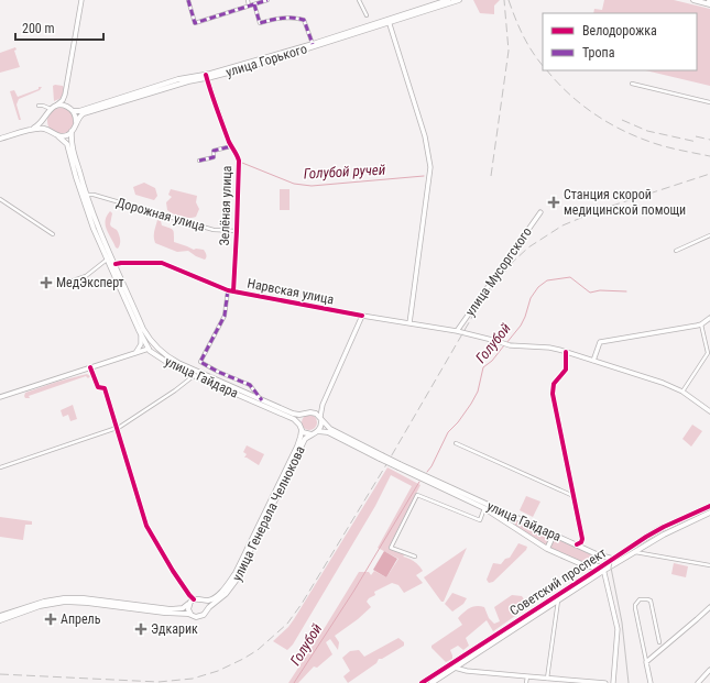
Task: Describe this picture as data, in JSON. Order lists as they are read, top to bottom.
{
  "streets": {
    "main road": [
      "улица Горького",
      "улица Гайдара",
      "улица Генерала Челнокова",
      "Советский проспект"
    ],
    "street": [
      "Зелёная улица",
      "Дорожная улица",
      "улица Мусоргского",
      "Нарвская улица"
    ]
  },
  "crossings": [
    ["улица Горького", "Зелёная улица"],
    ["улица Горького", "улица Гайдара"],
    ["Зелёная улица", "Дорожная улица"],
    ["Зелёная улица", "Нарвская улица"],
    ["Дорожная улица", "улица Гайдара"],
    ["улица Мусоргского", "Нарвская улица"],
    ["Нарвская улица", "улица Гайдара"],
    ["улица Гайдара", "улица Генерала Челнокова"],
    ["улица Гайдара", "Советский проспект"]
  ],
  "water": ["Голубой ручей", "Голубой"],
  "places": {
    "health": [
      "Станция скорой медицинской помощи",
      "МедЭксперт",
      "Апрель",
      "Эдкарик"
    ]
  },
  "legend": ["Велодорожка", "Тропа"],
  "scale_bar": "200 m"
}
